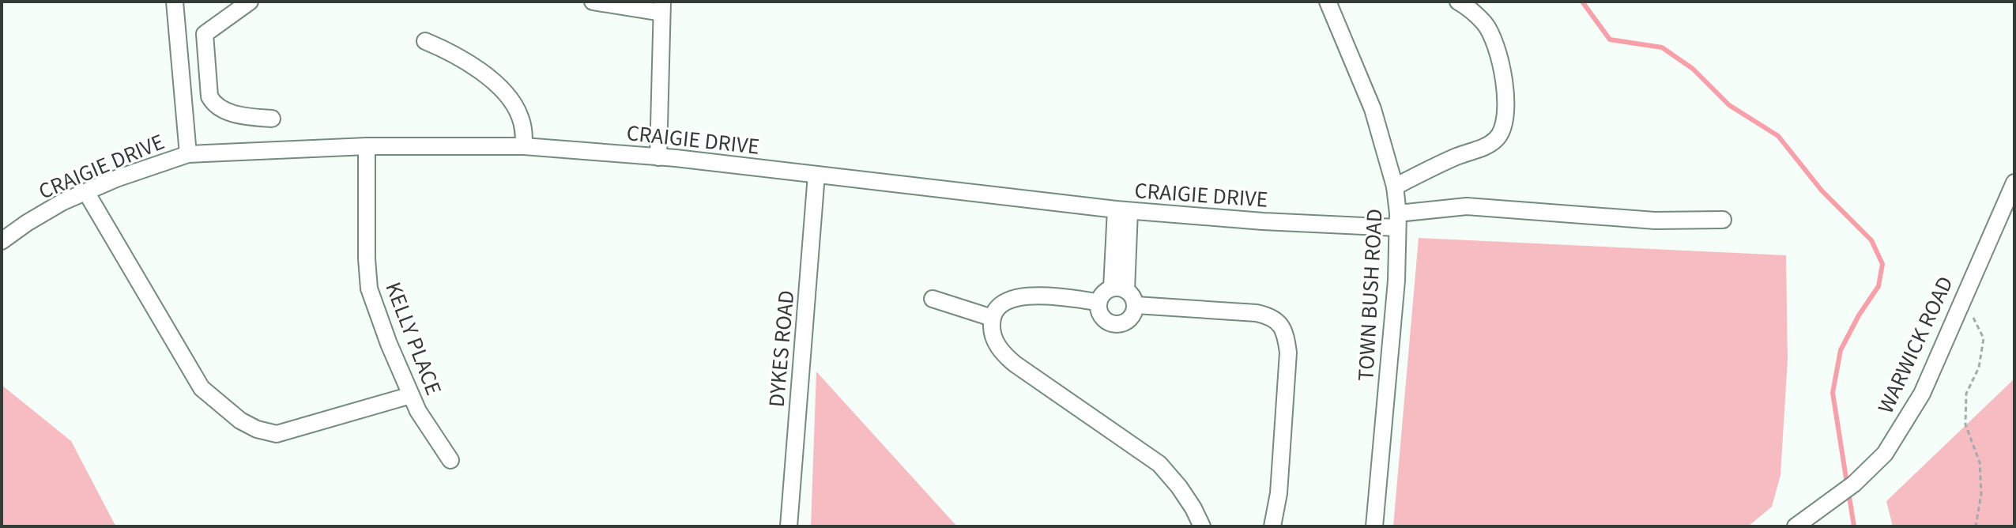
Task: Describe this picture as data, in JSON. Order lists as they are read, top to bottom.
{
  "streets": {
    "street": [
      "CRAIGIE DRIVE",
      "TOWN BUSH ROAD",
      "KELLY PLACE",
      "WARWICK ROAD",
      "DYKES ROAD"
    ]
  },
  "crossings": [
    ["CRAIGIE DRIVE", "TOWN BUSH ROAD"],
    ["CRAIGIE DRIVE", "KELLY PLACE"],
    ["CRAIGIE DRIVE", "DYKES ROAD"]
  ]
}
